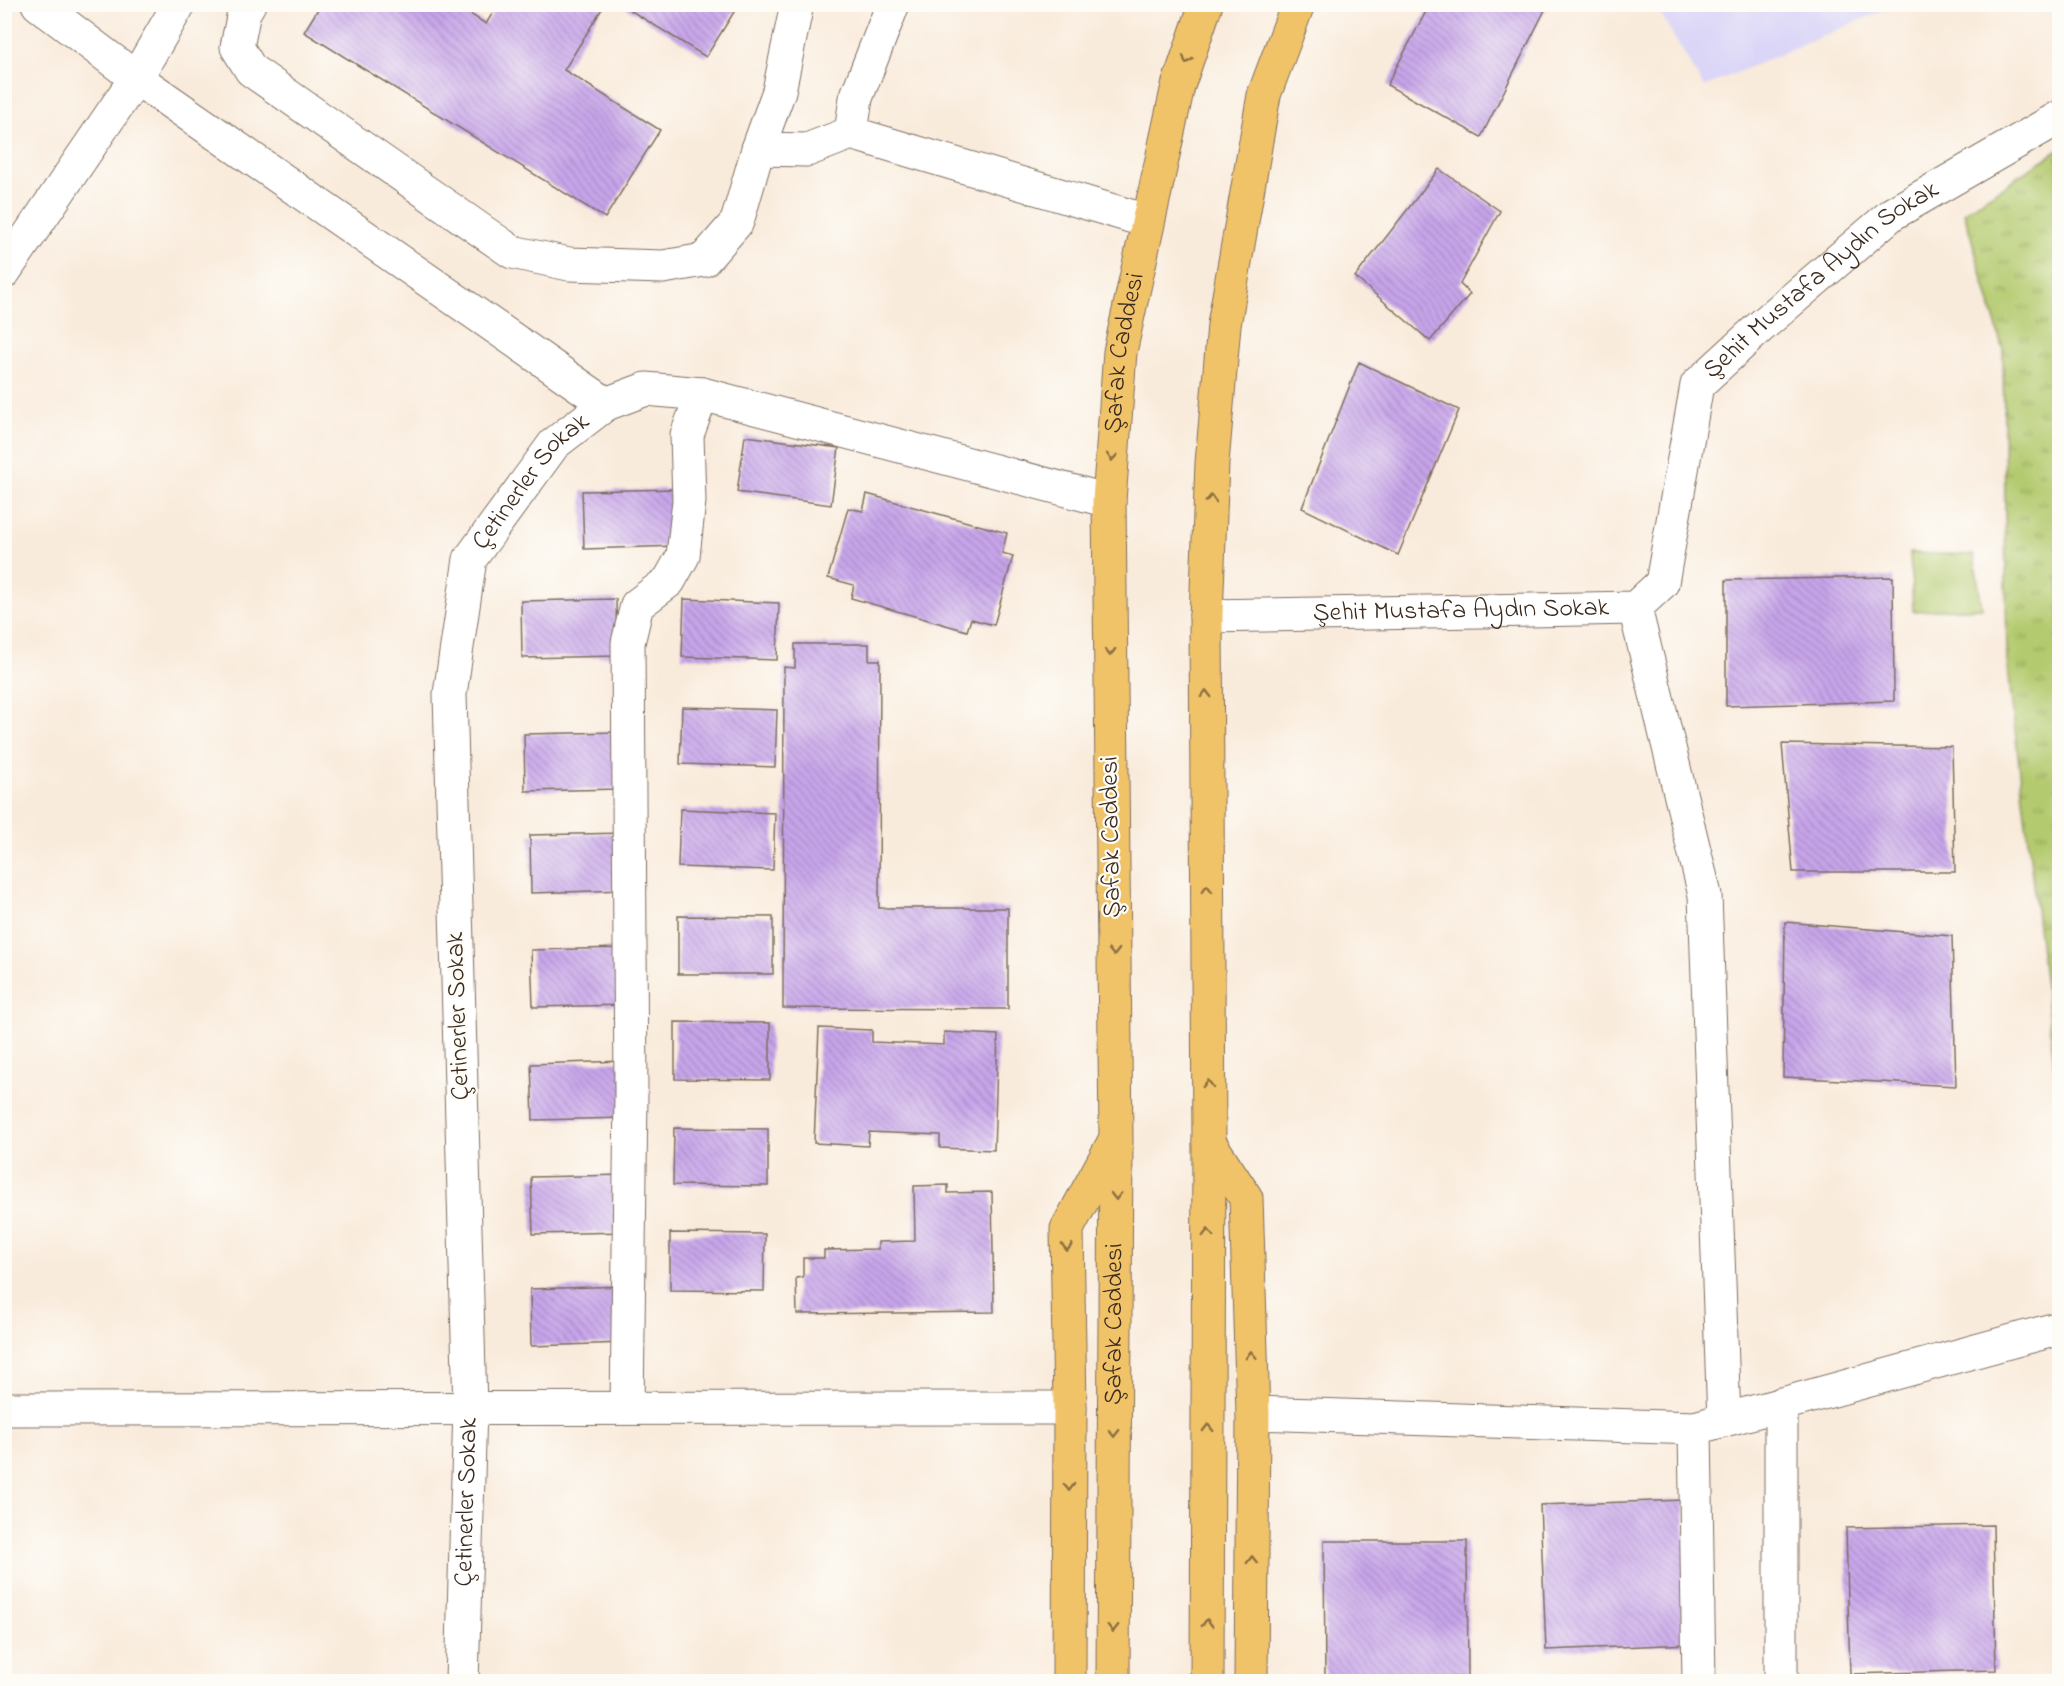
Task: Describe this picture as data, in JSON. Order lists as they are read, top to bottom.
{
  "streets": {
    "main road": ["Şafak Caddesi"],
    "street": ["Şehit Mustafa Aydın Sokak", "Çetinerler Sokak"]
  },
  "crossings": [
    ["Şafak Caddesi", "Çetinerler Sokak"]
  ]
}
